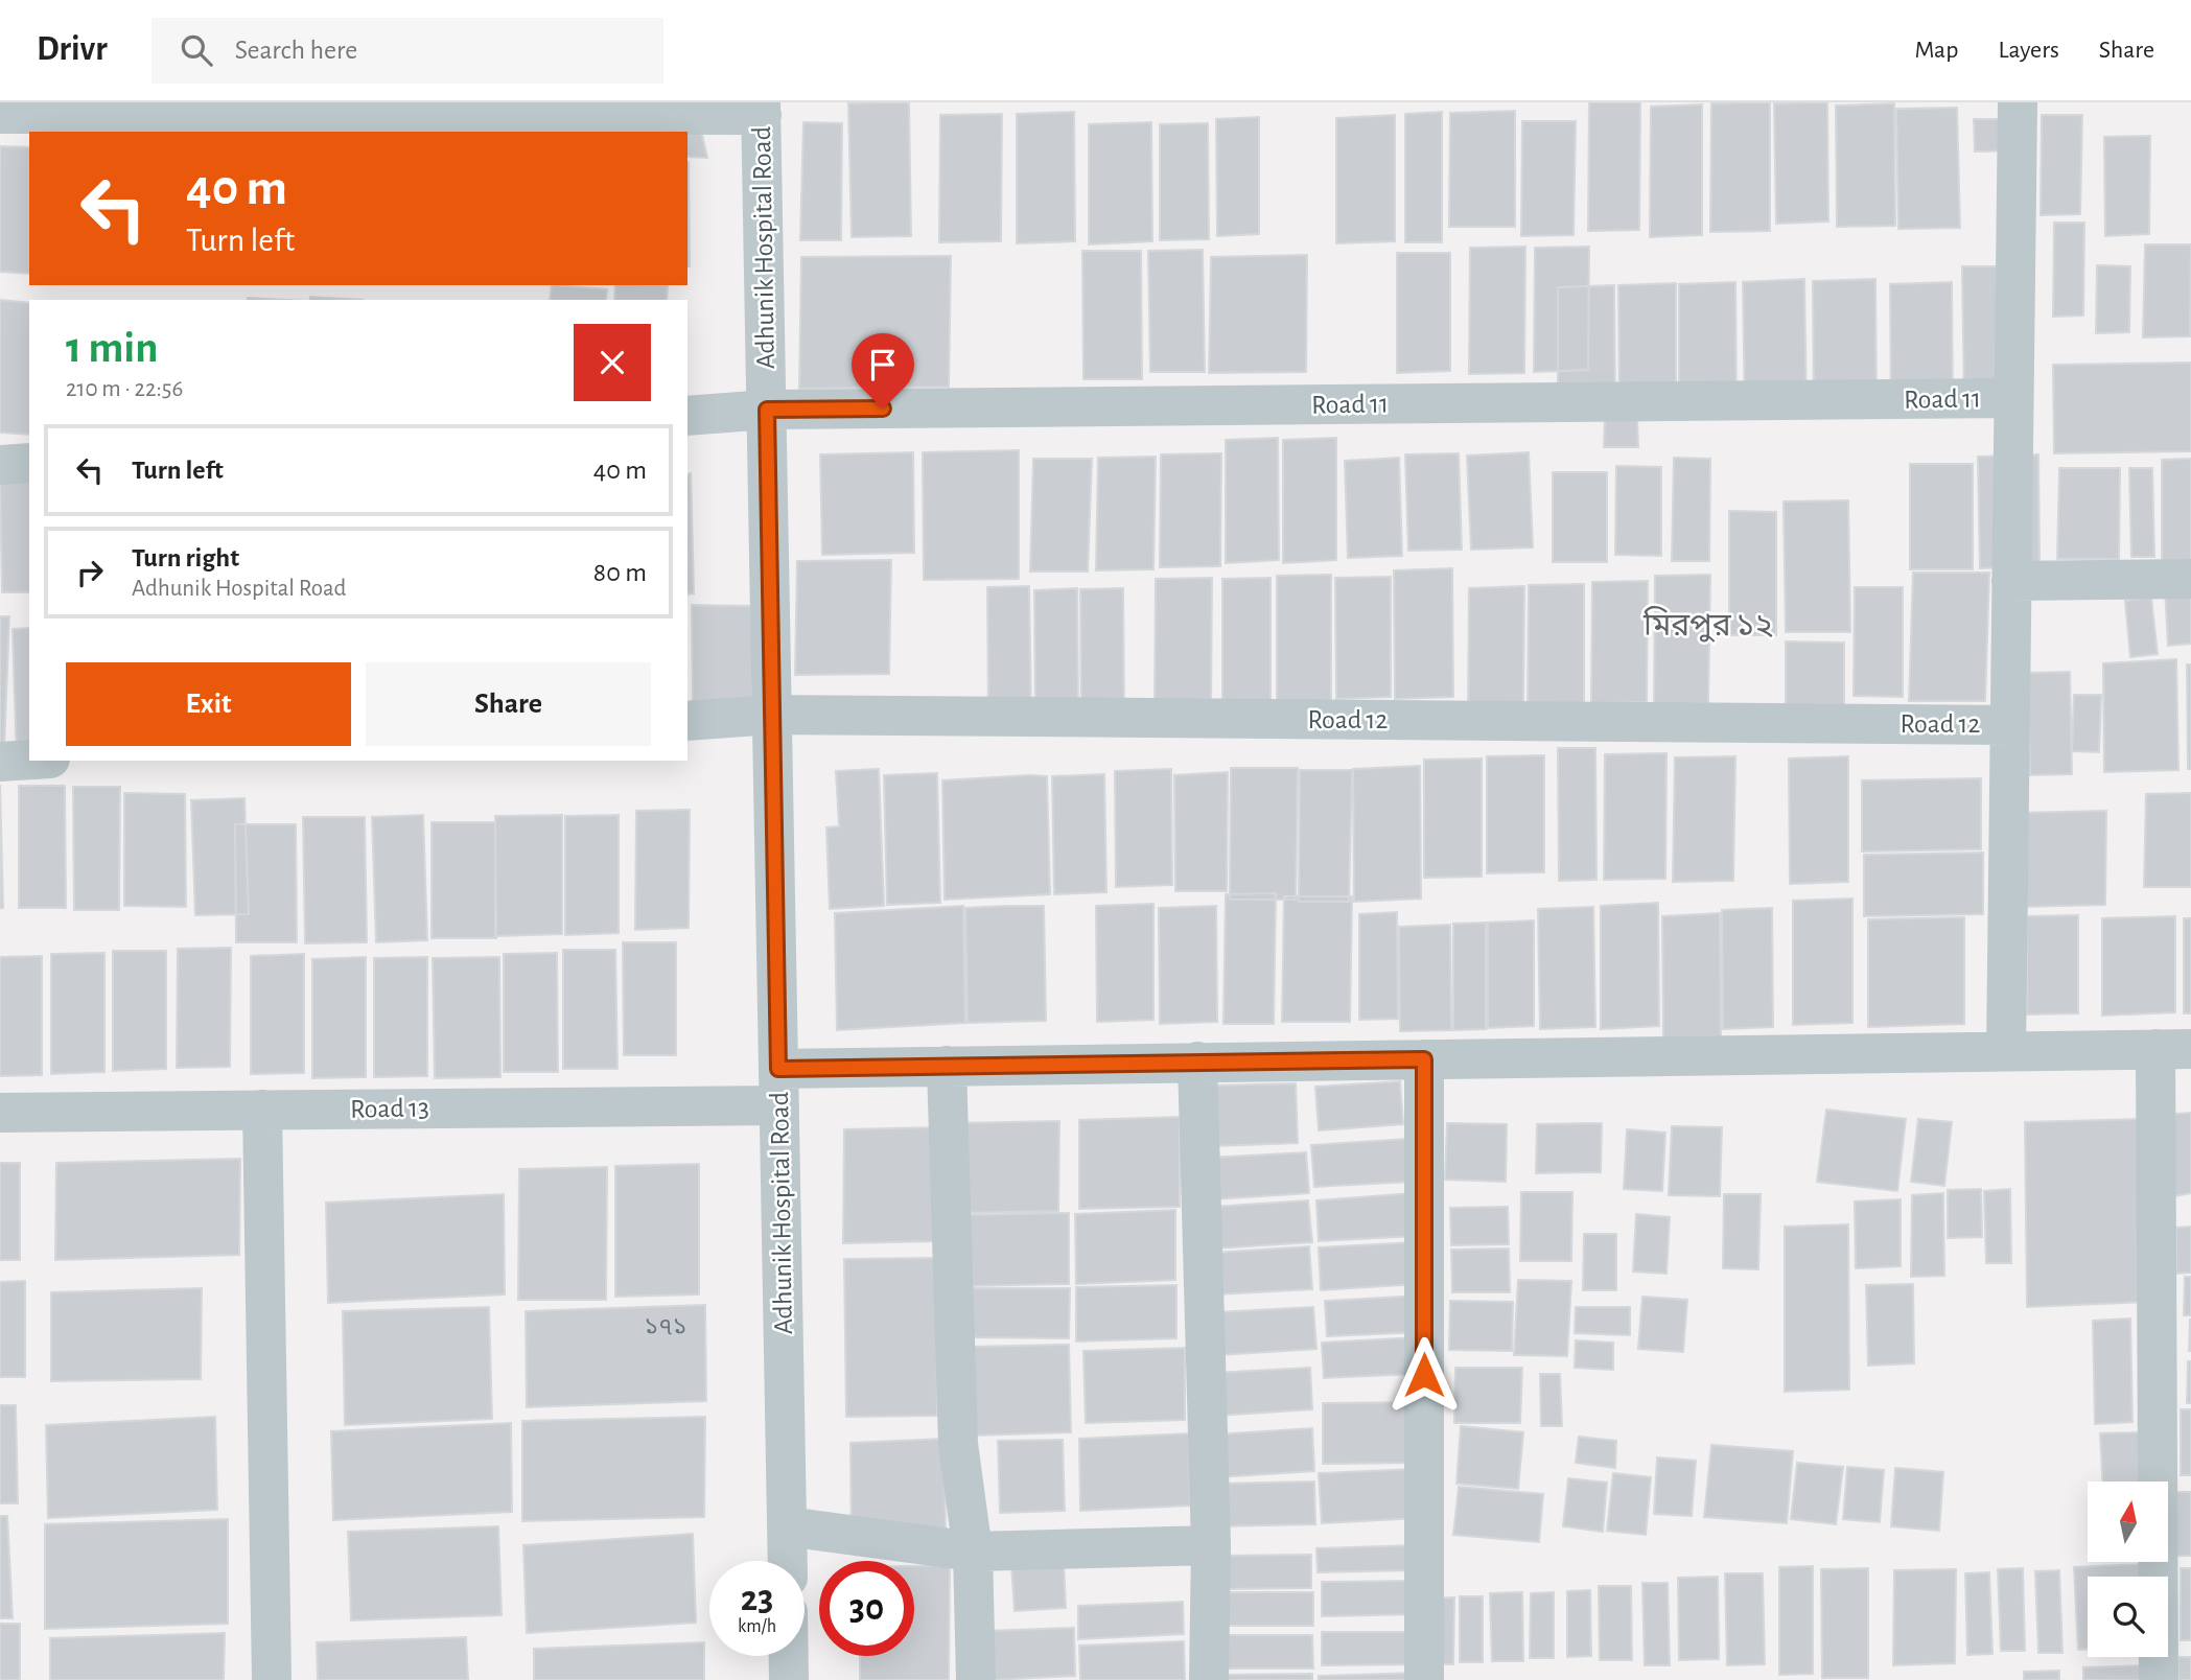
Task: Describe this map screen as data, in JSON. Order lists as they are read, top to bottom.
{
  "streets": {
    "street": [
      "Adhunik Hospital Road",
      "Road 11",
      "Road 12",
      "Road 13"
    ]
  },
  "crossings": [
    ["Adhunik Hospital Road", "Road 11"],
    ["Adhunik Hospital Road", "Road 12"],
    ["Adhunik Hospital Road", "Road 13"]
  ],
  "districts": ["মিরপুর ১২"],
  "house_numbers": ["১৭১"],
  "north": "top",
  "page": {
    "header": "Drivr",
    "search": "Search here",
    "nav": ["Map", "Layers", "Share"],
    "turn": ["40 m", "Turn left"],
    "heading": ["1 min", "210 m · 22:56"],
    "list": [
      {
        "name": "Turn left",
        "value": "40 m"
      },
      {
        "name": "Turn right",
        "note": "Adhunik Hospital Road",
        "value": "80 m"
      }
    ],
    "buttons": ["Exit", "Share"],
    "speed": "23 km/h",
    "limit": "30"
  }
}
